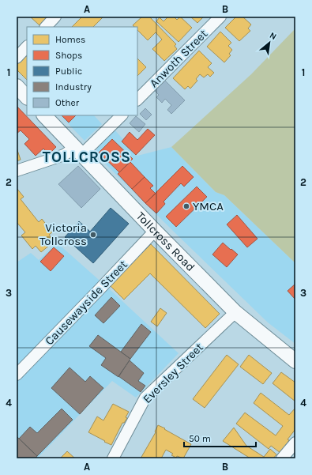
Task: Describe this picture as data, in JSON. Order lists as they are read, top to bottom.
{
  "streets": {
    "street": [
      "Anwoth Street",
      "Tollcross Road",
      "Causewayside Street",
      "Eversley Street"
    ]
  },
  "crossings": [
    ["Tollcross Road", "Causewayside Street"],
    ["Tollcross Road", "Eversley Street"]
  ],
  "districts": ["TOLLCROSS"],
  "places": ["YMCA", "Victoria Tollcross"],
  "legend": [
    "Homes",
    "Shops",
    "Public",
    "Industry",
    "Other"
  ],
  "scale_bar": "50 m",
  "north": "top right",
  "grid": {
    "columns": ["A", "B"],
    "rows": [
      "1",
      "2",
      "3",
      "4"
    ]
  }
}
